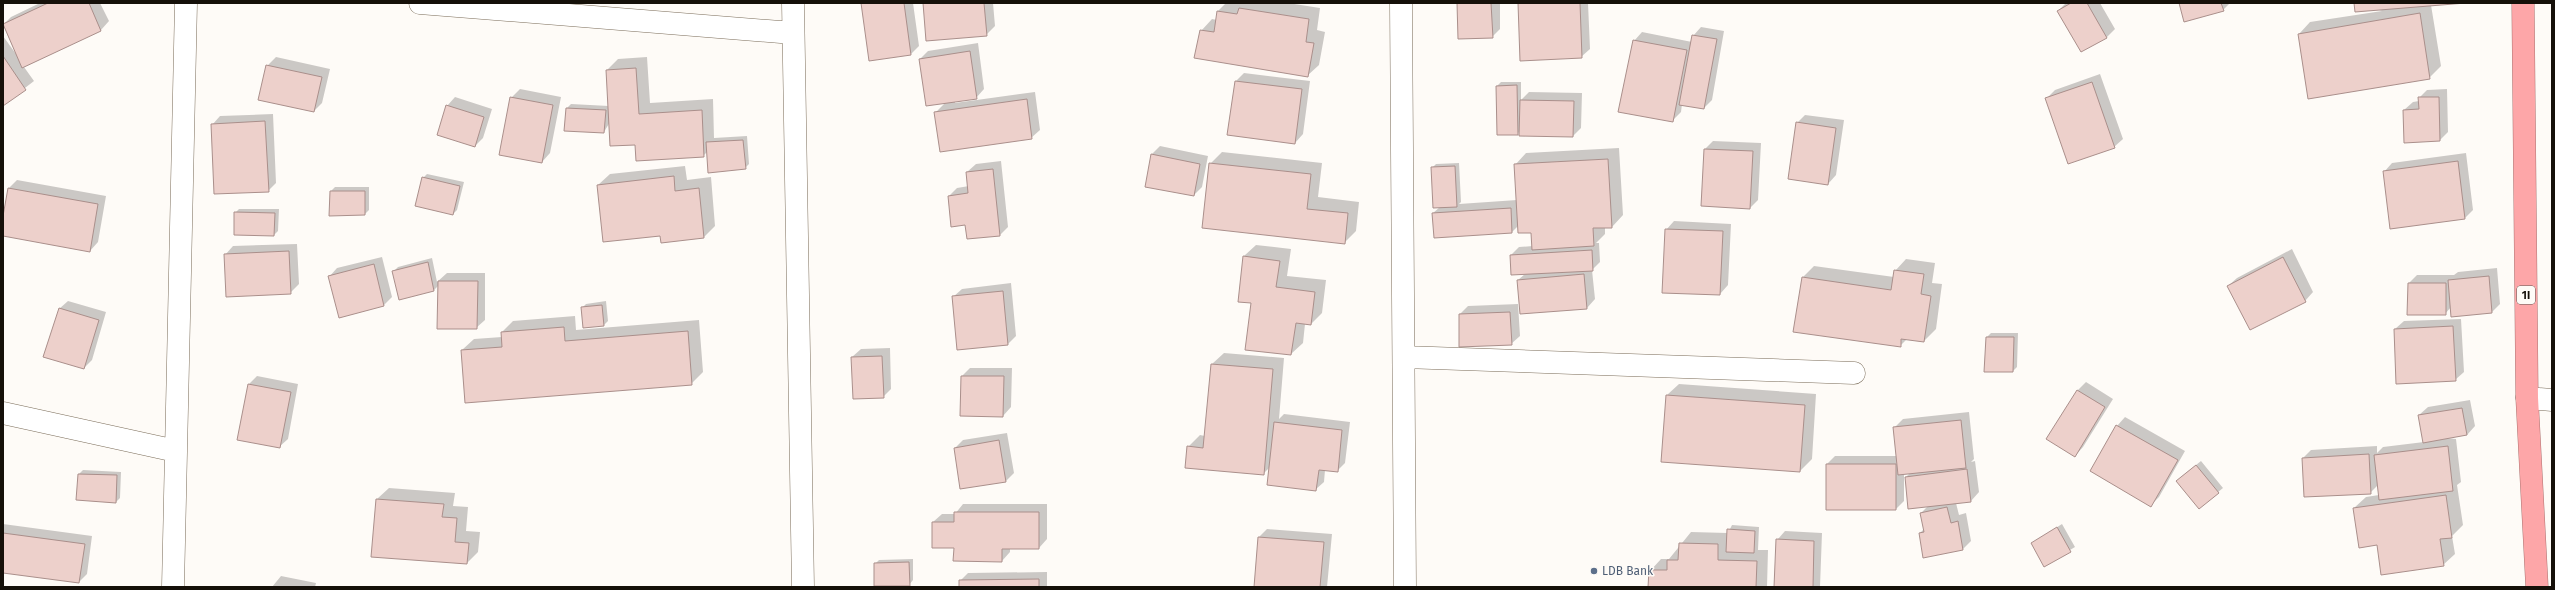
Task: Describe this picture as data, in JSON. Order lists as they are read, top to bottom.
{
  "streets": {
    "highway": ["1I"]
  },
  "places": ["LDB Bank"]
}
